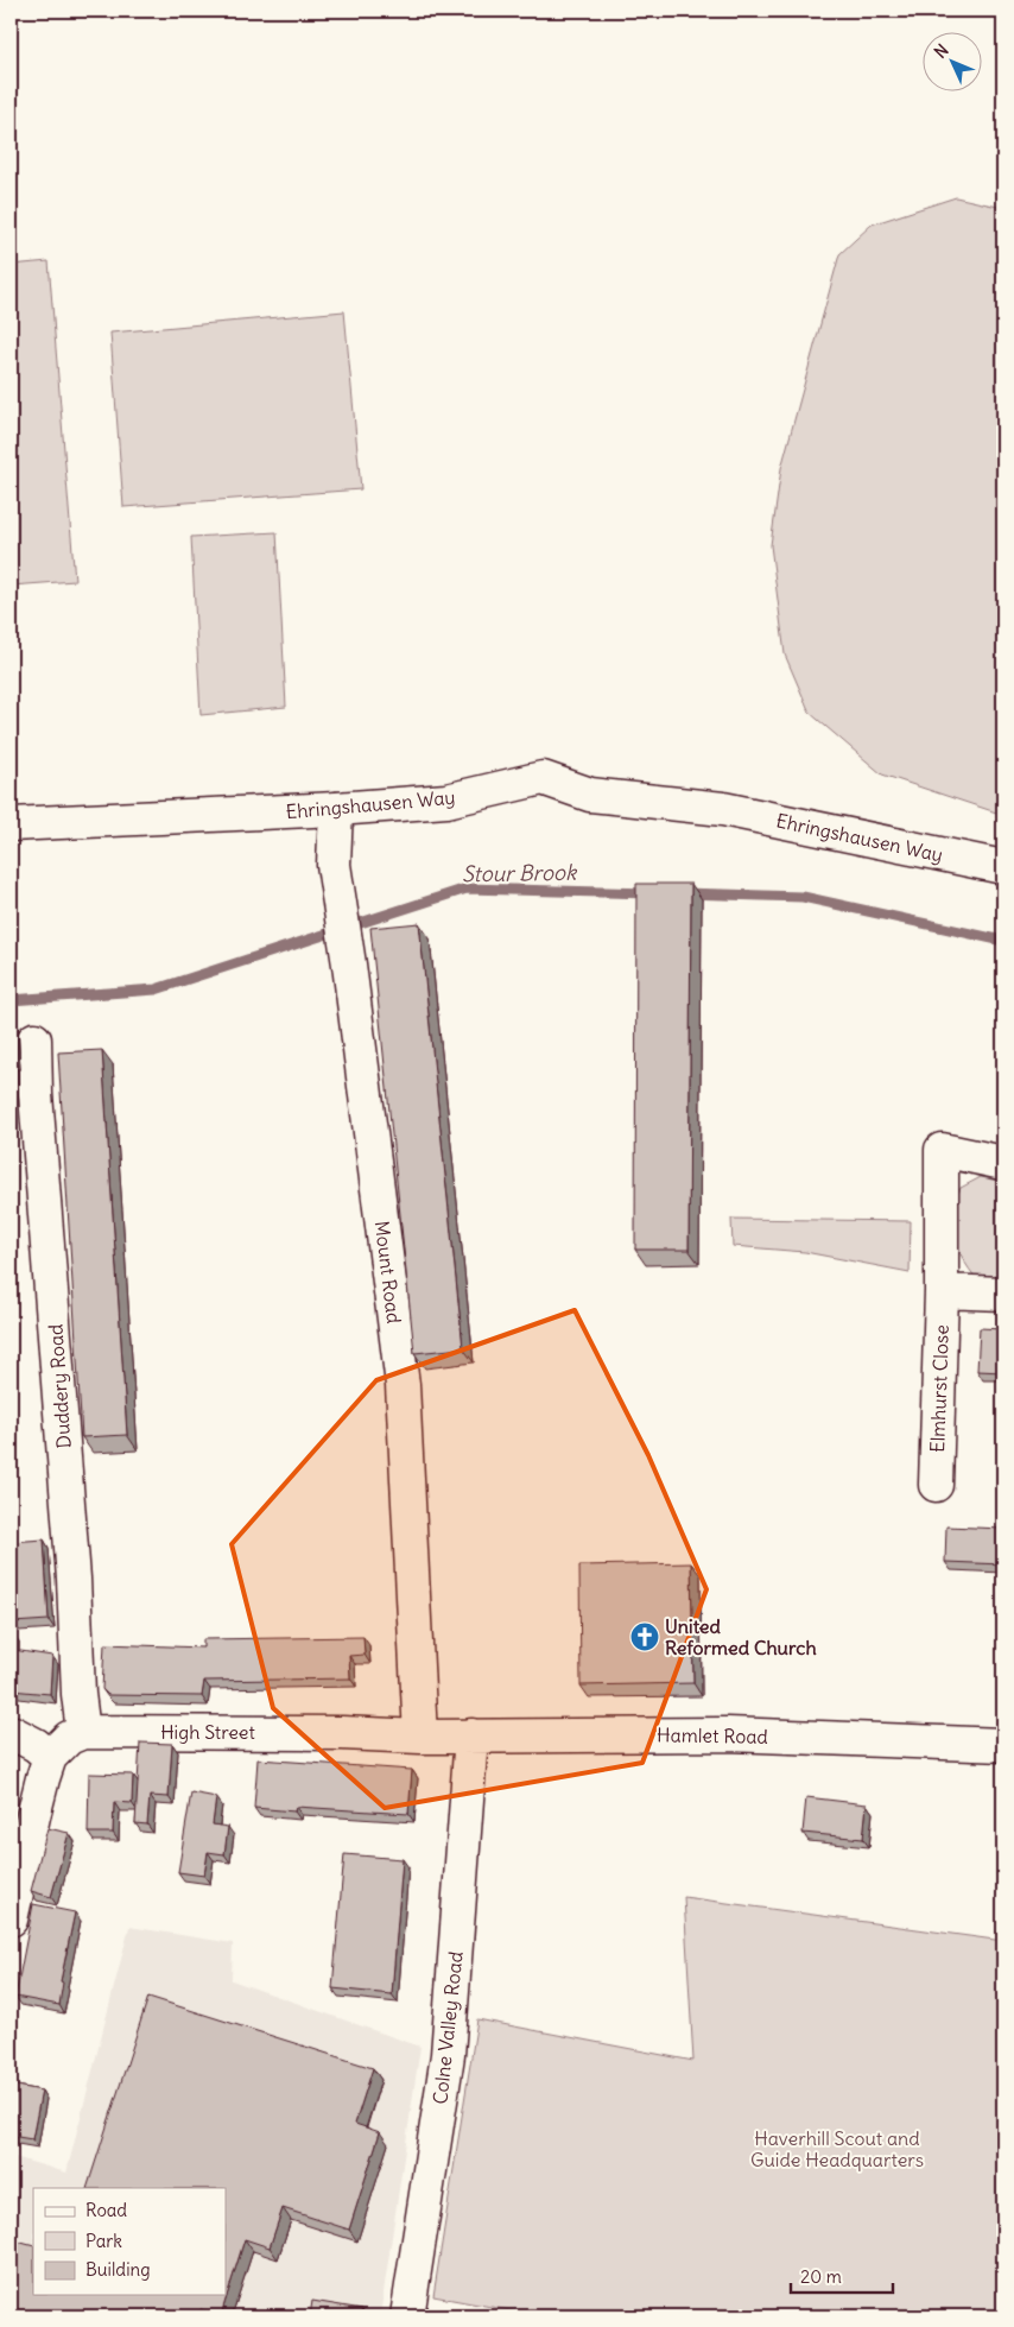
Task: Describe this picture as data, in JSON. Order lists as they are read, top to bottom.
{
  "streets": {
    "street": [
      "Ehringshausen Way",
      "Mount Road",
      "Duddery Road",
      "Elmhurst Close",
      "High Street",
      "Hamlet Road",
      "Colne Valley Road"
    ]
  },
  "crossings": [
    ["Ehringshausen Way", "Mount Road"],
    ["Mount Road", "High Street"],
    ["Mount Road", "Hamlet Road"],
    ["Duddery Road", "High Street"],
    ["High Street", "Hamlet Road"],
    ["Hamlet Road", "Colne Valley Road"]
  ],
  "water": ["Stour Brook"],
  "parks": ["Haverhill Scout and Guide Headquarters"],
  "places": {
    "church": ["United Reformed Church"]
  },
  "legend": ["Road", "Park", "Building"],
  "scale_bar": "20 m",
  "north": "top left"
}
